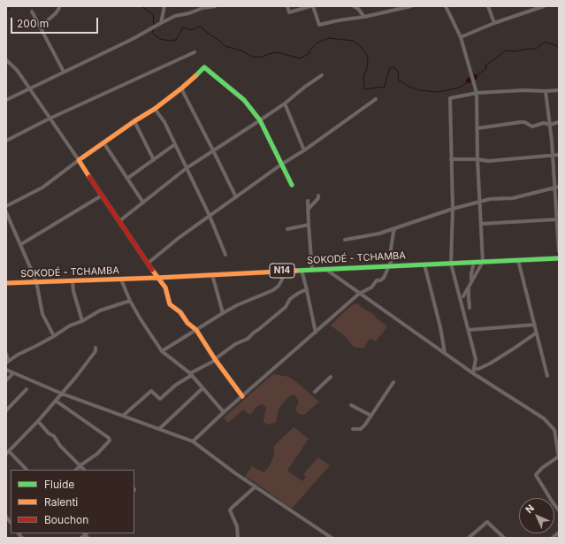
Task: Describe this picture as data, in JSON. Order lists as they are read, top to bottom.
{
  "streets": {
    "street": ["SOKODÉ - TCHAMBA", "N14"]
  },
  "legend": ["Fluide", "Ralenti", "Bouchon"],
  "scale_bar": "200 m",
  "north": "top left"
}
